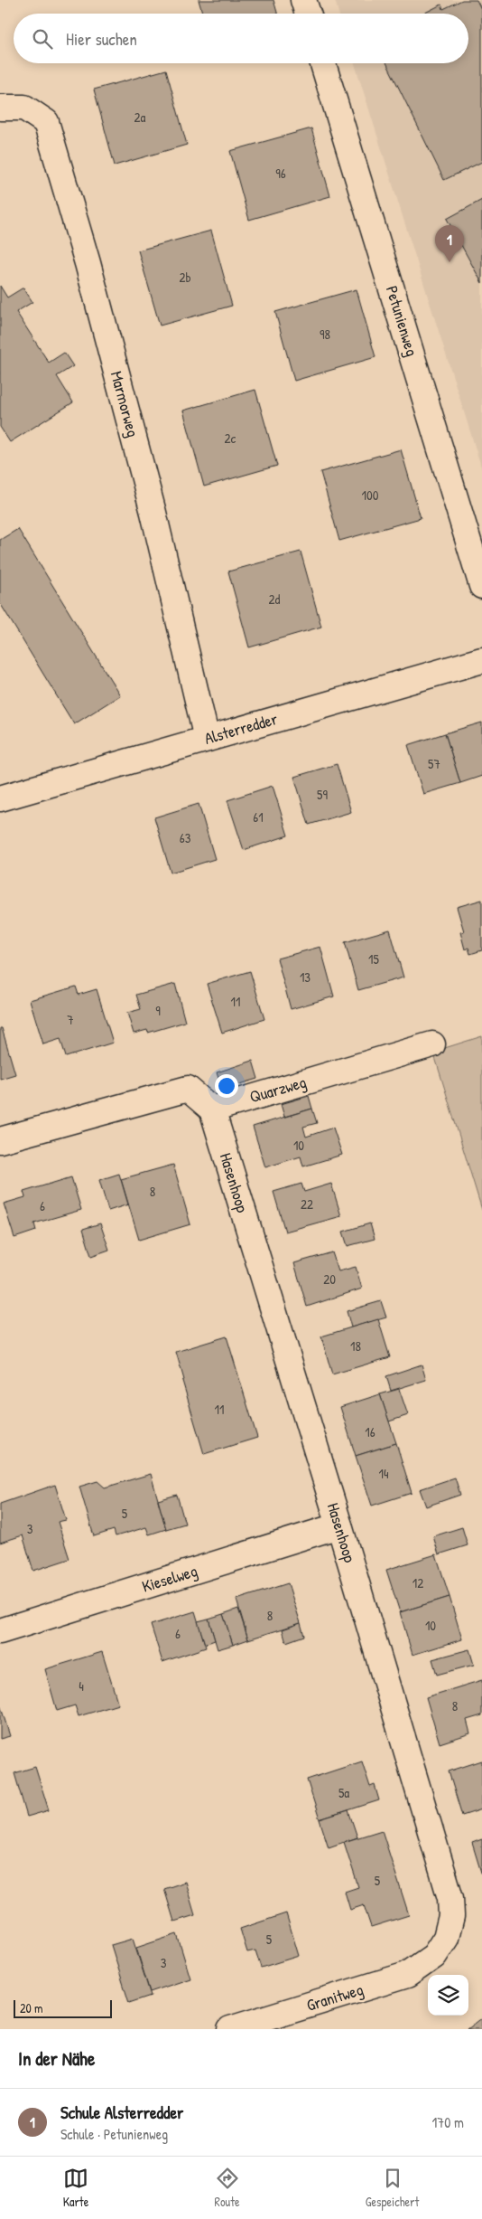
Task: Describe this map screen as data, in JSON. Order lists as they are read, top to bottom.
{
  "streets": {
    "street": [
      "Petunienweg",
      "Marmorweg",
      "Alsterredder",
      "Quarzweg",
      "Hasenhoop",
      "Kieselweg",
      "Granitweg"
    ]
  },
  "crossings": [
    ["Marmorweg", "Alsterredder"],
    ["Quarzweg", "Hasenhoop"],
    ["Hasenhoop", "Kieselweg"],
    ["Hasenhoop", "Granitweg"]
  ],
  "house_numbers": [
    "2a",
    "96",
    "2b",
    "98",
    "2c",
    "100",
    "2d",
    "57",
    "59",
    "61",
    "63",
    "15",
    "13",
    "11",
    "9",
    "7",
    "10",
    "8",
    "22",
    "6",
    "20",
    "18",
    "11",
    "16",
    "14",
    "5",
    "3",
    "12",
    "8",
    "10",
    "6",
    "4",
    "8",
    "5a",
    "5",
    "5",
    "3"
  ],
  "scale_bar": "20 m",
  "page": {
    "search": "Hier suchen",
    "pins": "1",
    "scale": "20 m",
    "heading": "In der Nähe",
    "list": [
      {
        "mark": "1",
        "name": "Schule Alsterredder",
        "note": "Schule · Petunienweg",
        "value": "170 m"
      }
    ],
    "nav": ["Karte", "Route", "Gespeichert"]
  }
}
